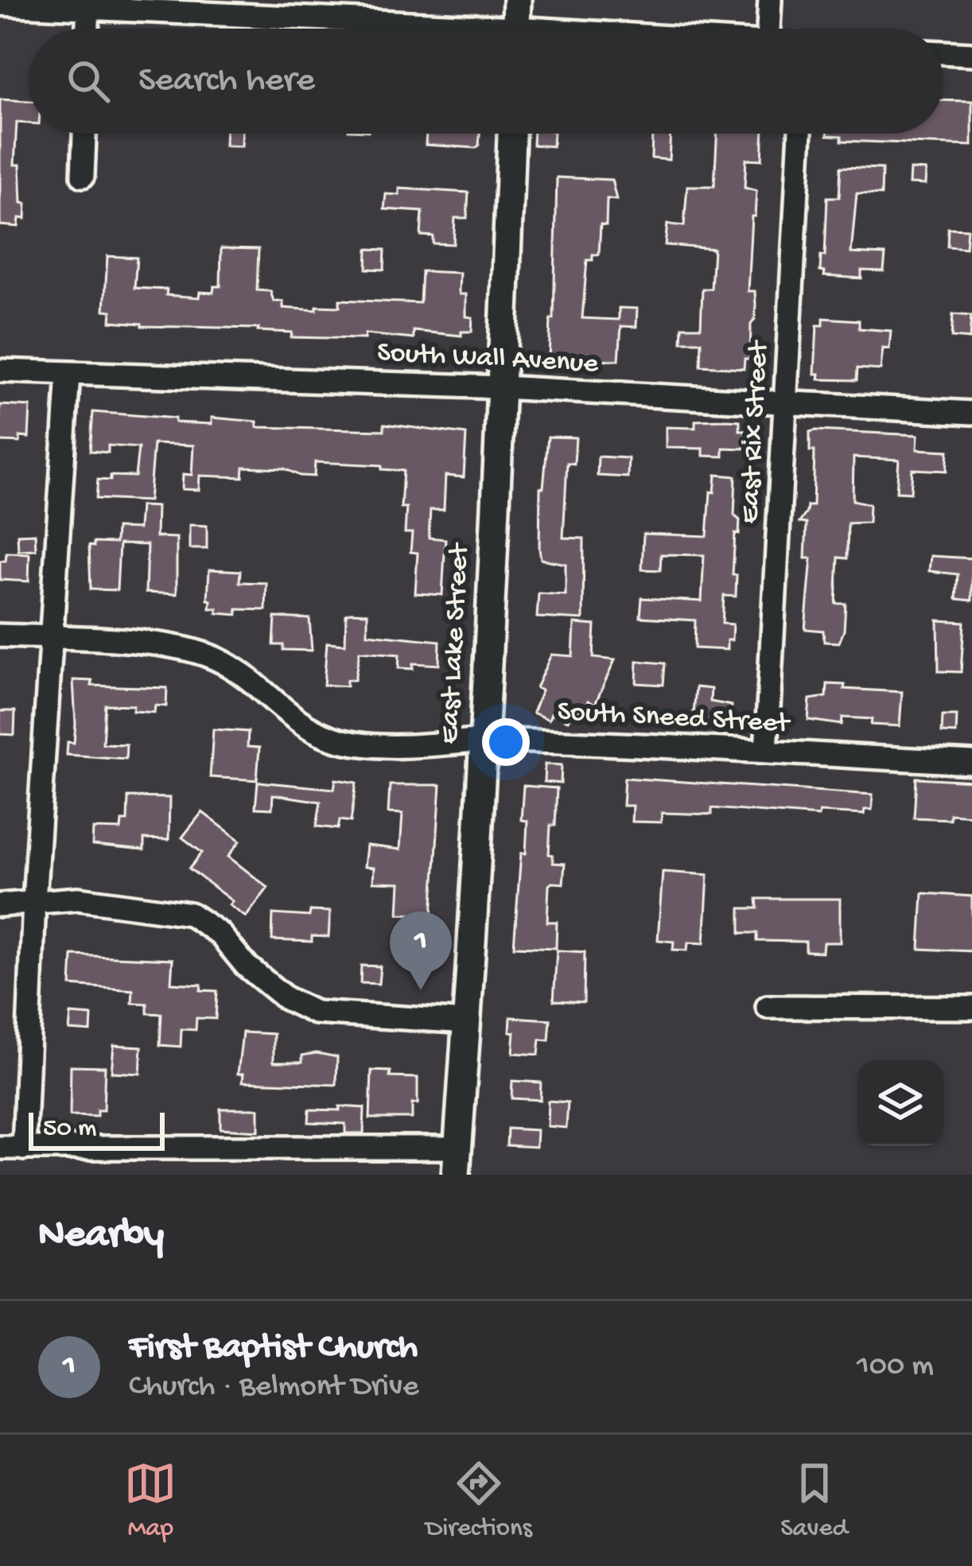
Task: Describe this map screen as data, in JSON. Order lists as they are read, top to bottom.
{
  "streets": {
    "street": [
      "South Wall Avenue",
      "East Rix Street",
      "East Lake Street",
      "South Sneed Street"
    ]
  },
  "crossings": [
    ["South Wall Avenue", "East Rix Street"],
    ["South Wall Avenue", "East Lake Street"],
    ["East Rix Street", "South Sneed Street"],
    ["East Lake Street", "South Sneed Street"]
  ],
  "scale_bar": "50 m",
  "page": {
    "search": "Search here",
    "pins": "1",
    "scale": "50 m",
    "heading": "Nearby",
    "list": [
      {
        "mark": "1",
        "name": "First Baptist Church",
        "note": "Church · Belmont Drive",
        "value": "100 m"
      }
    ],
    "nav": ["Map", "Directions", "Saved"]
  }
}
